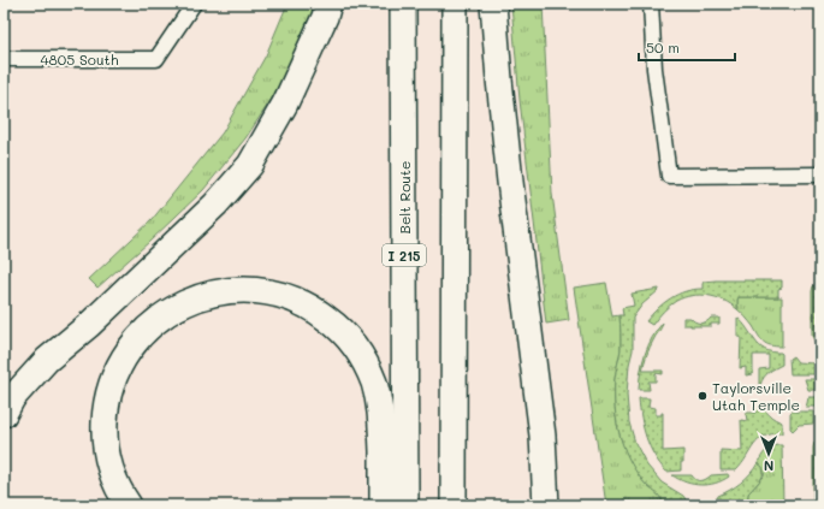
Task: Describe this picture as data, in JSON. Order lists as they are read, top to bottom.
{
  "streets": {
    "highway": ["Belt Route", "I 215"],
    "street": ["4805 South"]
  },
  "places": ["Taylorsville Utah Temple"],
  "scale_bar": "50 m",
  "north": "bottom"
}
